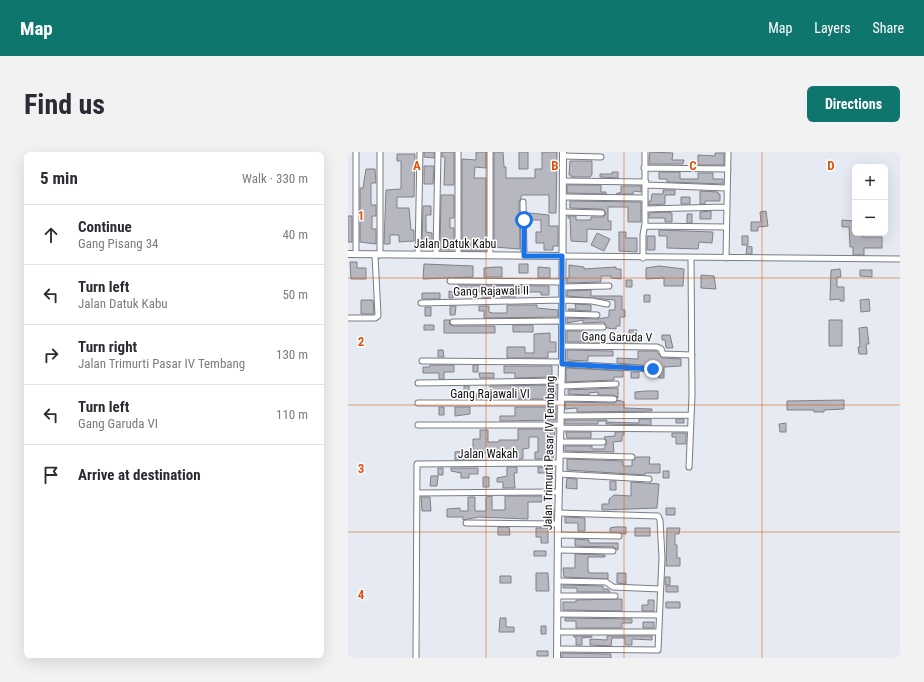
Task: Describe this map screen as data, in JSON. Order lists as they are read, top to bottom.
{
  "streets": {
    "street": [
      "Jalan Datuk Kabu",
      "Gang Rajawali II",
      "Gang Garuda V",
      "Gang Rajawali VI",
      "Jalan Trimurti Pasar IV Tembang",
      "Jalan Wakah"
    ]
  },
  "crossings": [
    ["Jalan Datuk Kabu", "Jalan Trimurti Pasar IV Tembang"],
    ["Gang Rajawali II", "Jalan Trimurti Pasar IV Tembang"],
    ["Gang Garuda V", "Jalan Trimurti Pasar IV Tembang"],
    ["Gang Rajawali VI", "Jalan Trimurti Pasar IV Tembang"],
    ["Jalan Trimurti Pasar IV Tembang", "Jalan Wakah"]
  ],
  "page": {
    "header": "Map",
    "nav": ["Map", "Layers", "Share"],
    "buttons": "Directions",
    "title": "Find us",
    "heading": ["5 min", "Walk · 330 m"],
    "map_buttons": ["+", "−"],
    "list": [
      ["Continue", "Gang Pisang 34", "40 m"],
      ["Turn left", "Jalan Datuk Kabu", "50 m"],
      ["Turn right", "Jalan Trimurti Pasar IV Tembang", "130 m"],
      ["Turn left", "Gang Garuda VI", "110 m"],
      "Arrive at destination"
    ]
  },
  "grid": {
    "columns": [
      "A",
      "B",
      "C",
      "D"
    ],
    "rows": [
      "1",
      "2",
      "3",
      "4"
    ]
  }
}
